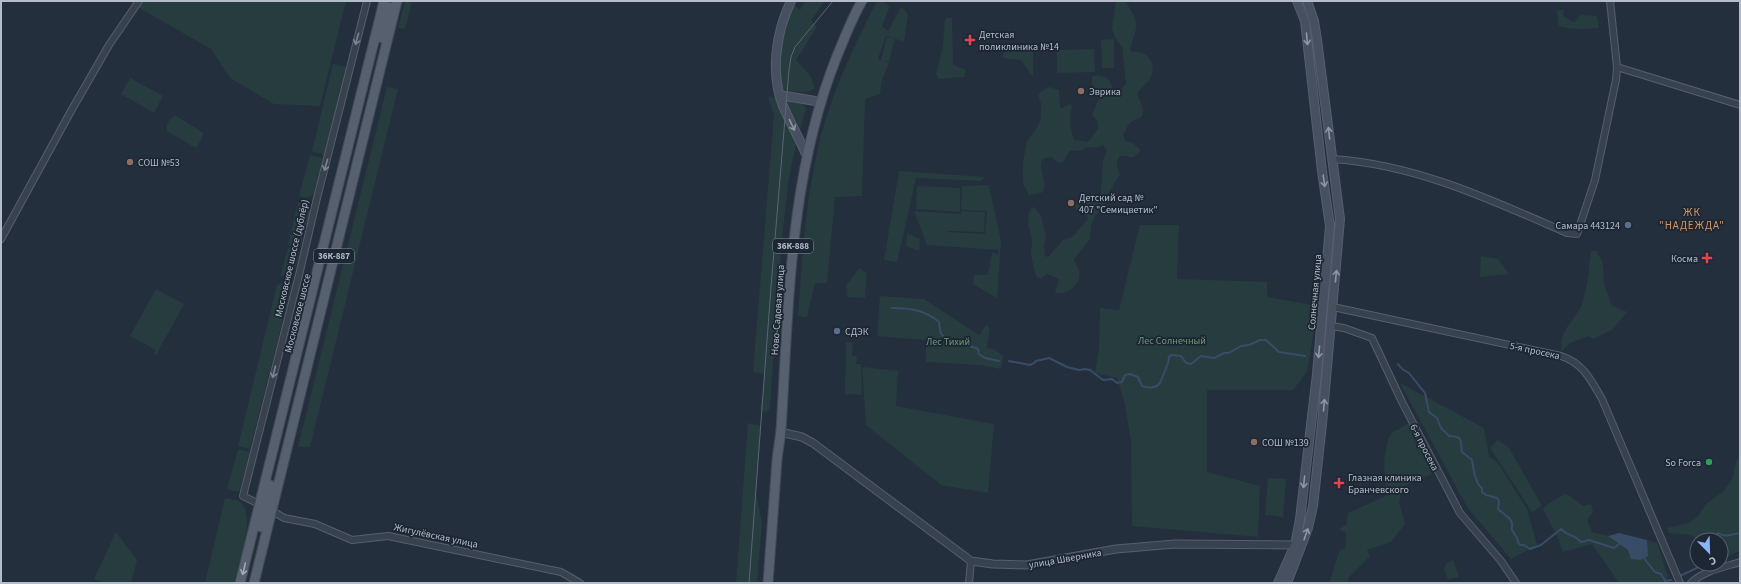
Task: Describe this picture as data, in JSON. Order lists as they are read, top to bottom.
{
  "streets": {
    "main road": [
      "36К-888",
      "36К-887",
      "Солнечная улица",
      "Ново-Садовая улица",
      "Московское шоссе"
    ],
    "street": [
      "Московское шоссе (дублёр)",
      "5-я просека",
      "6-я просека",
      "Жигулёвская улица",
      "улица Шверника"
    ]
  },
  "crossings": [
    ["Московское шоссе (дублёр)", "Московское шоссе"],
    ["Московское шоссе (дублёр)", "Жигулёвская улица"],
    ["Солнечная улица", "5-я просека"],
    ["Солнечная улица", "6-я просека"],
    ["Солнечная улица", "улица Шверника"],
    ["Московское шоссе", "Жигулёвская улица"]
  ],
  "one_way": ["Московское шоссе (дублёр)"],
  "districts": ["ЖК \"НАДЕЖДА\""],
  "parks": ["Лес Солнечный", "Лес Тихий"],
  "places": {
    "health": ["Детская поликлиника №14", "Косма", "Глазная клиника Бранчевского"],
    "other": [
      "Эврика",
      "СОШ №53",
      "Детский сад № 407 \"Семицветик\"",
      "Самара 443124",
      "СДЭК",
      "СОШ №139",
      "So Forca"
    ]
  },
  "north": "bottom right"
}
